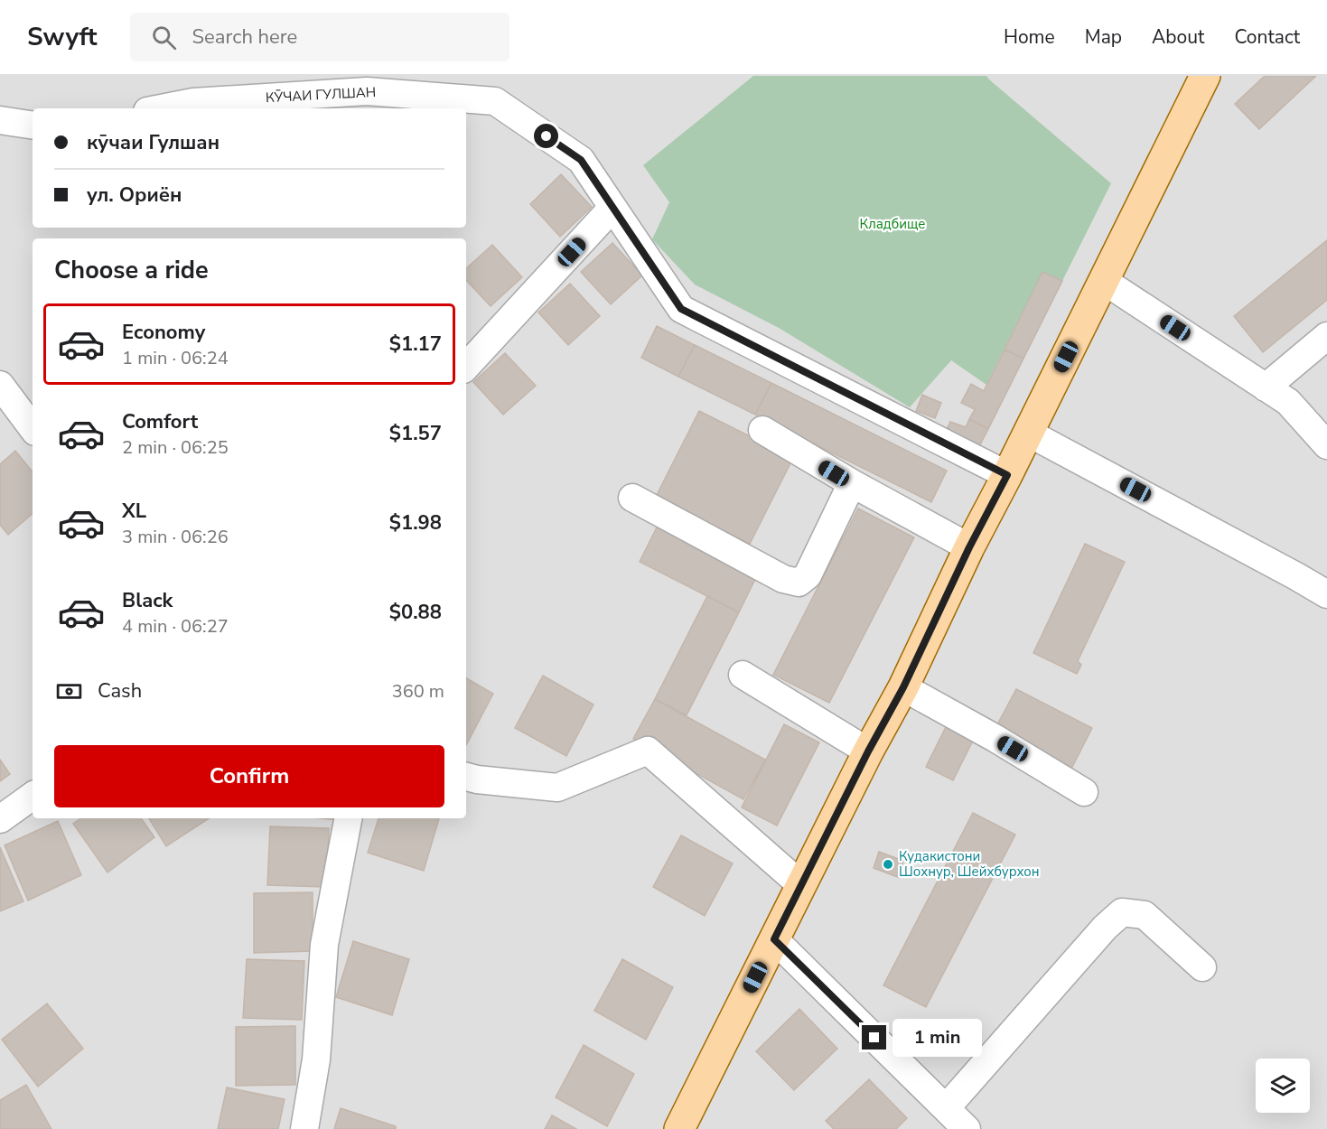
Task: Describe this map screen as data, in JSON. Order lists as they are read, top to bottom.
{
  "streets": {
    "street": ["КӮЧАИ ГУЛШАН"]
  },
  "parks": ["Кладбище"],
  "places": ["Кудакистони Шохнур, Шейхбурхон"],
  "page": {
    "header": "Swyft",
    "search": "Search here",
    "nav": [
      "Home",
      "Map",
      "About",
      "Contact"
    ],
    "banner": ["кӯчаи Гулшан", "ул. Ориён"],
    "heading": "Choose a ride",
    "list": [
      {
        "name": "Economy",
        "note": "1 min · 06:24",
        "value": "$1.17"
      },
      {
        "name": "Comfort",
        "note": "2 min · 06:25",
        "value": "$1.57"
      },
      {
        "name": "XL",
        "note": "3 min · 06:26",
        "value": "$1.98"
      },
      {
        "name": "Black",
        "note": "4 min · 06:27",
        "value": "$0.88"
      }
    ],
    "pay": ["Cash", "360 m"],
    "buttons": "Confirm",
    "bubble": "1 min"
  }
}
